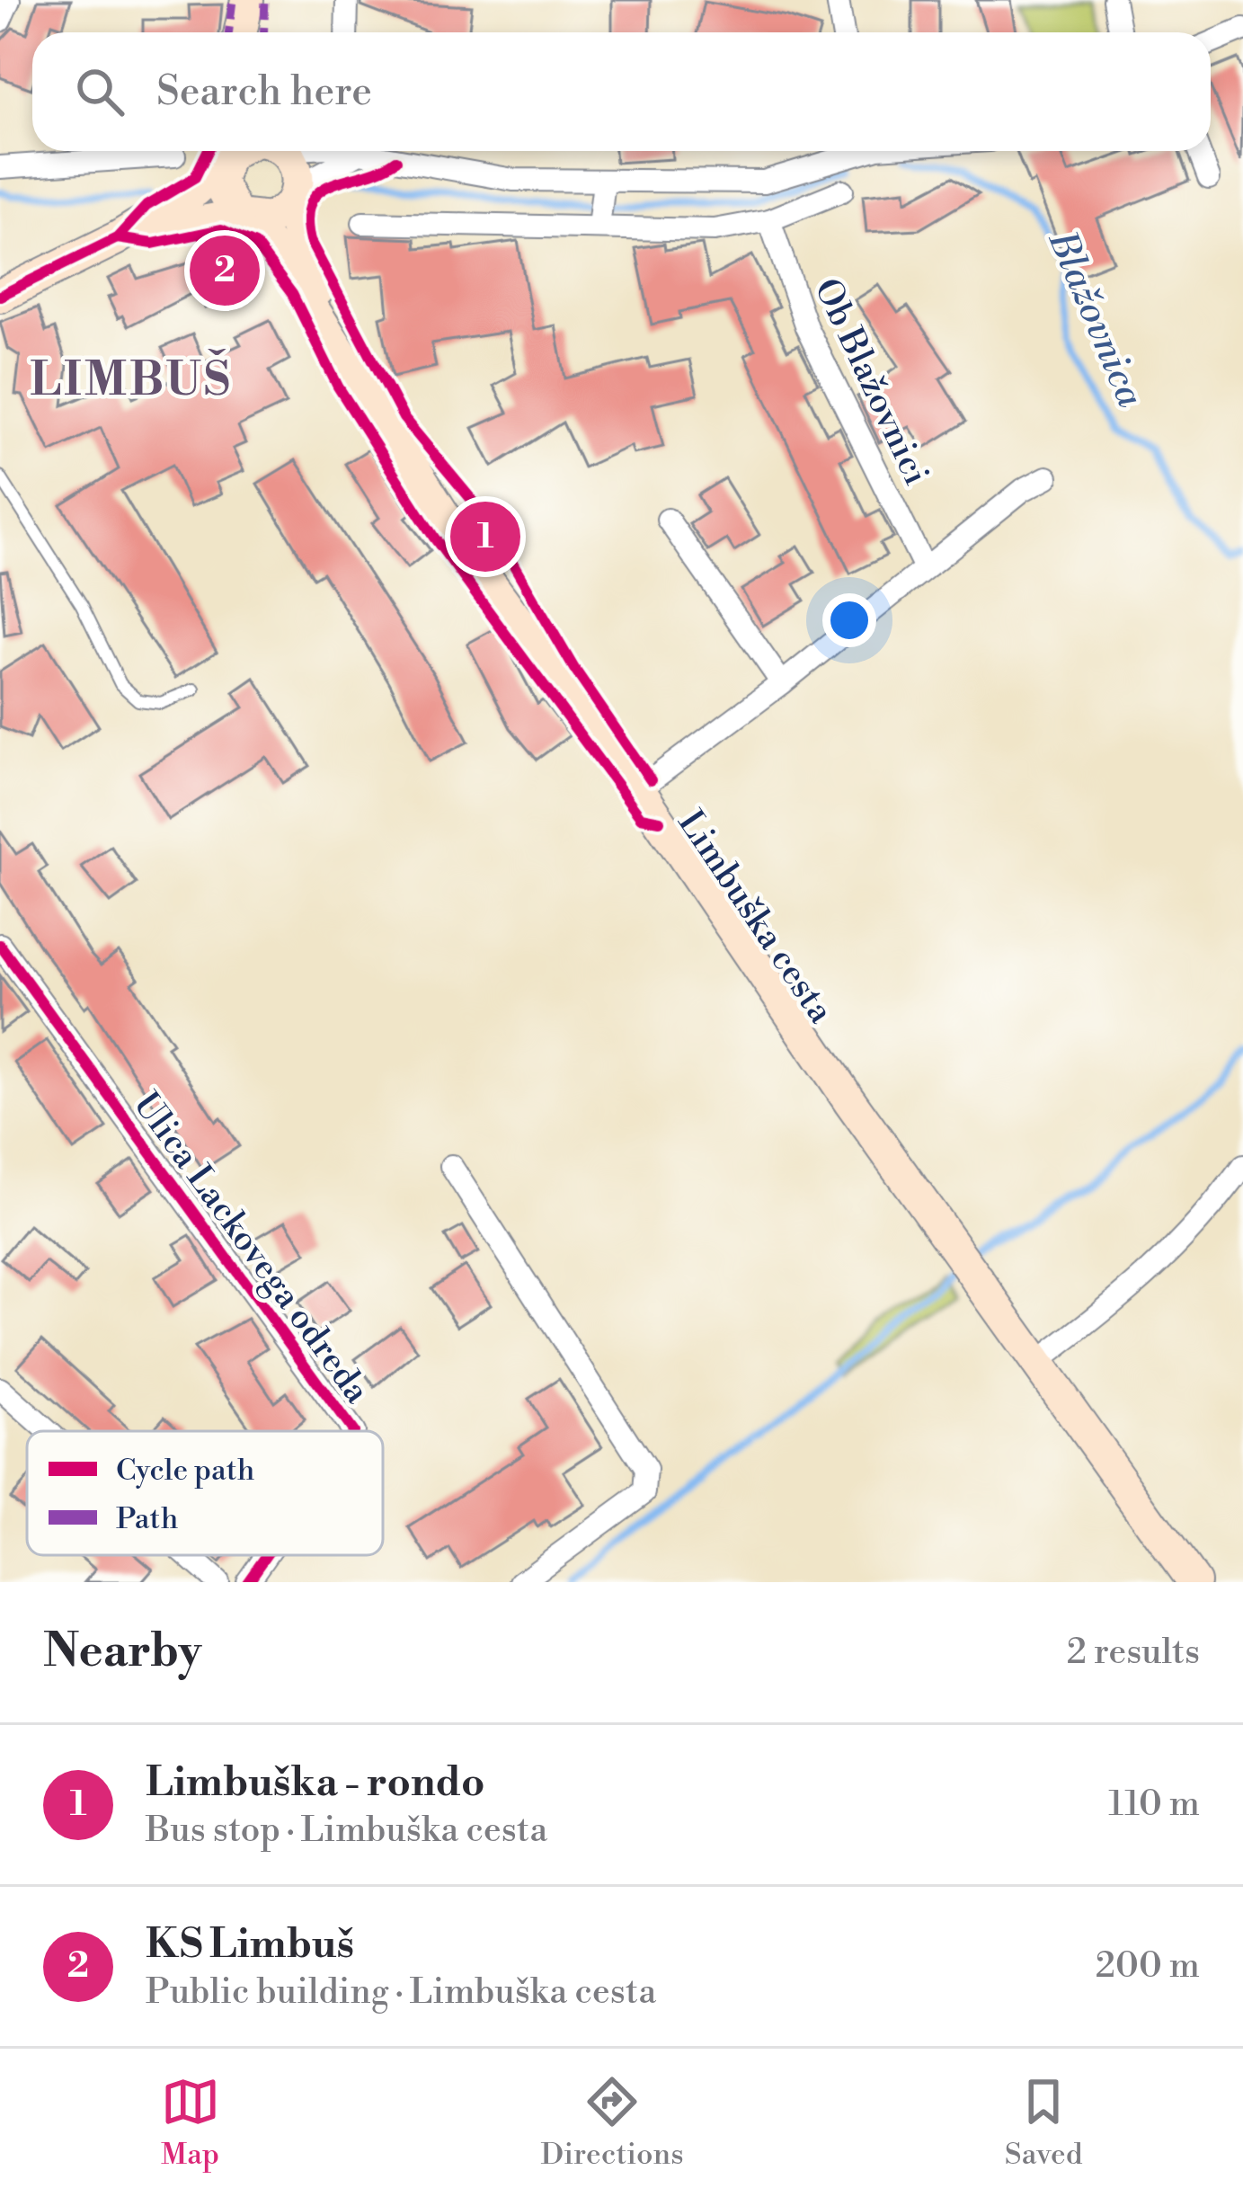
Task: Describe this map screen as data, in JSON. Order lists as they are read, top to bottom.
{
  "streets": {
    "main road": ["Limbuška cesta"],
    "street": ["Ob Blažovnici", "Ulica Lackovega odreda"]
  },
  "districts": ["LIMBUŠ"],
  "water": ["Blažovnica"],
  "legend": ["Cycle path", "Path"],
  "page": {
    "search": "Search here",
    "pins": ["2", "1"],
    "heading": ["Nearby", "2 results"],
    "list": [
      {
        "mark": "1",
        "name": "Limbuška - rondo",
        "note": "Bus stop · Limbuška cesta",
        "value": "110 m"
      },
      {
        "mark": "2",
        "name": "KS Limbuš",
        "note": "Public building · Limbuška cesta",
        "value": "200 m"
      }
    ],
    "nav": ["Map", "Directions", "Saved"]
  }
}
